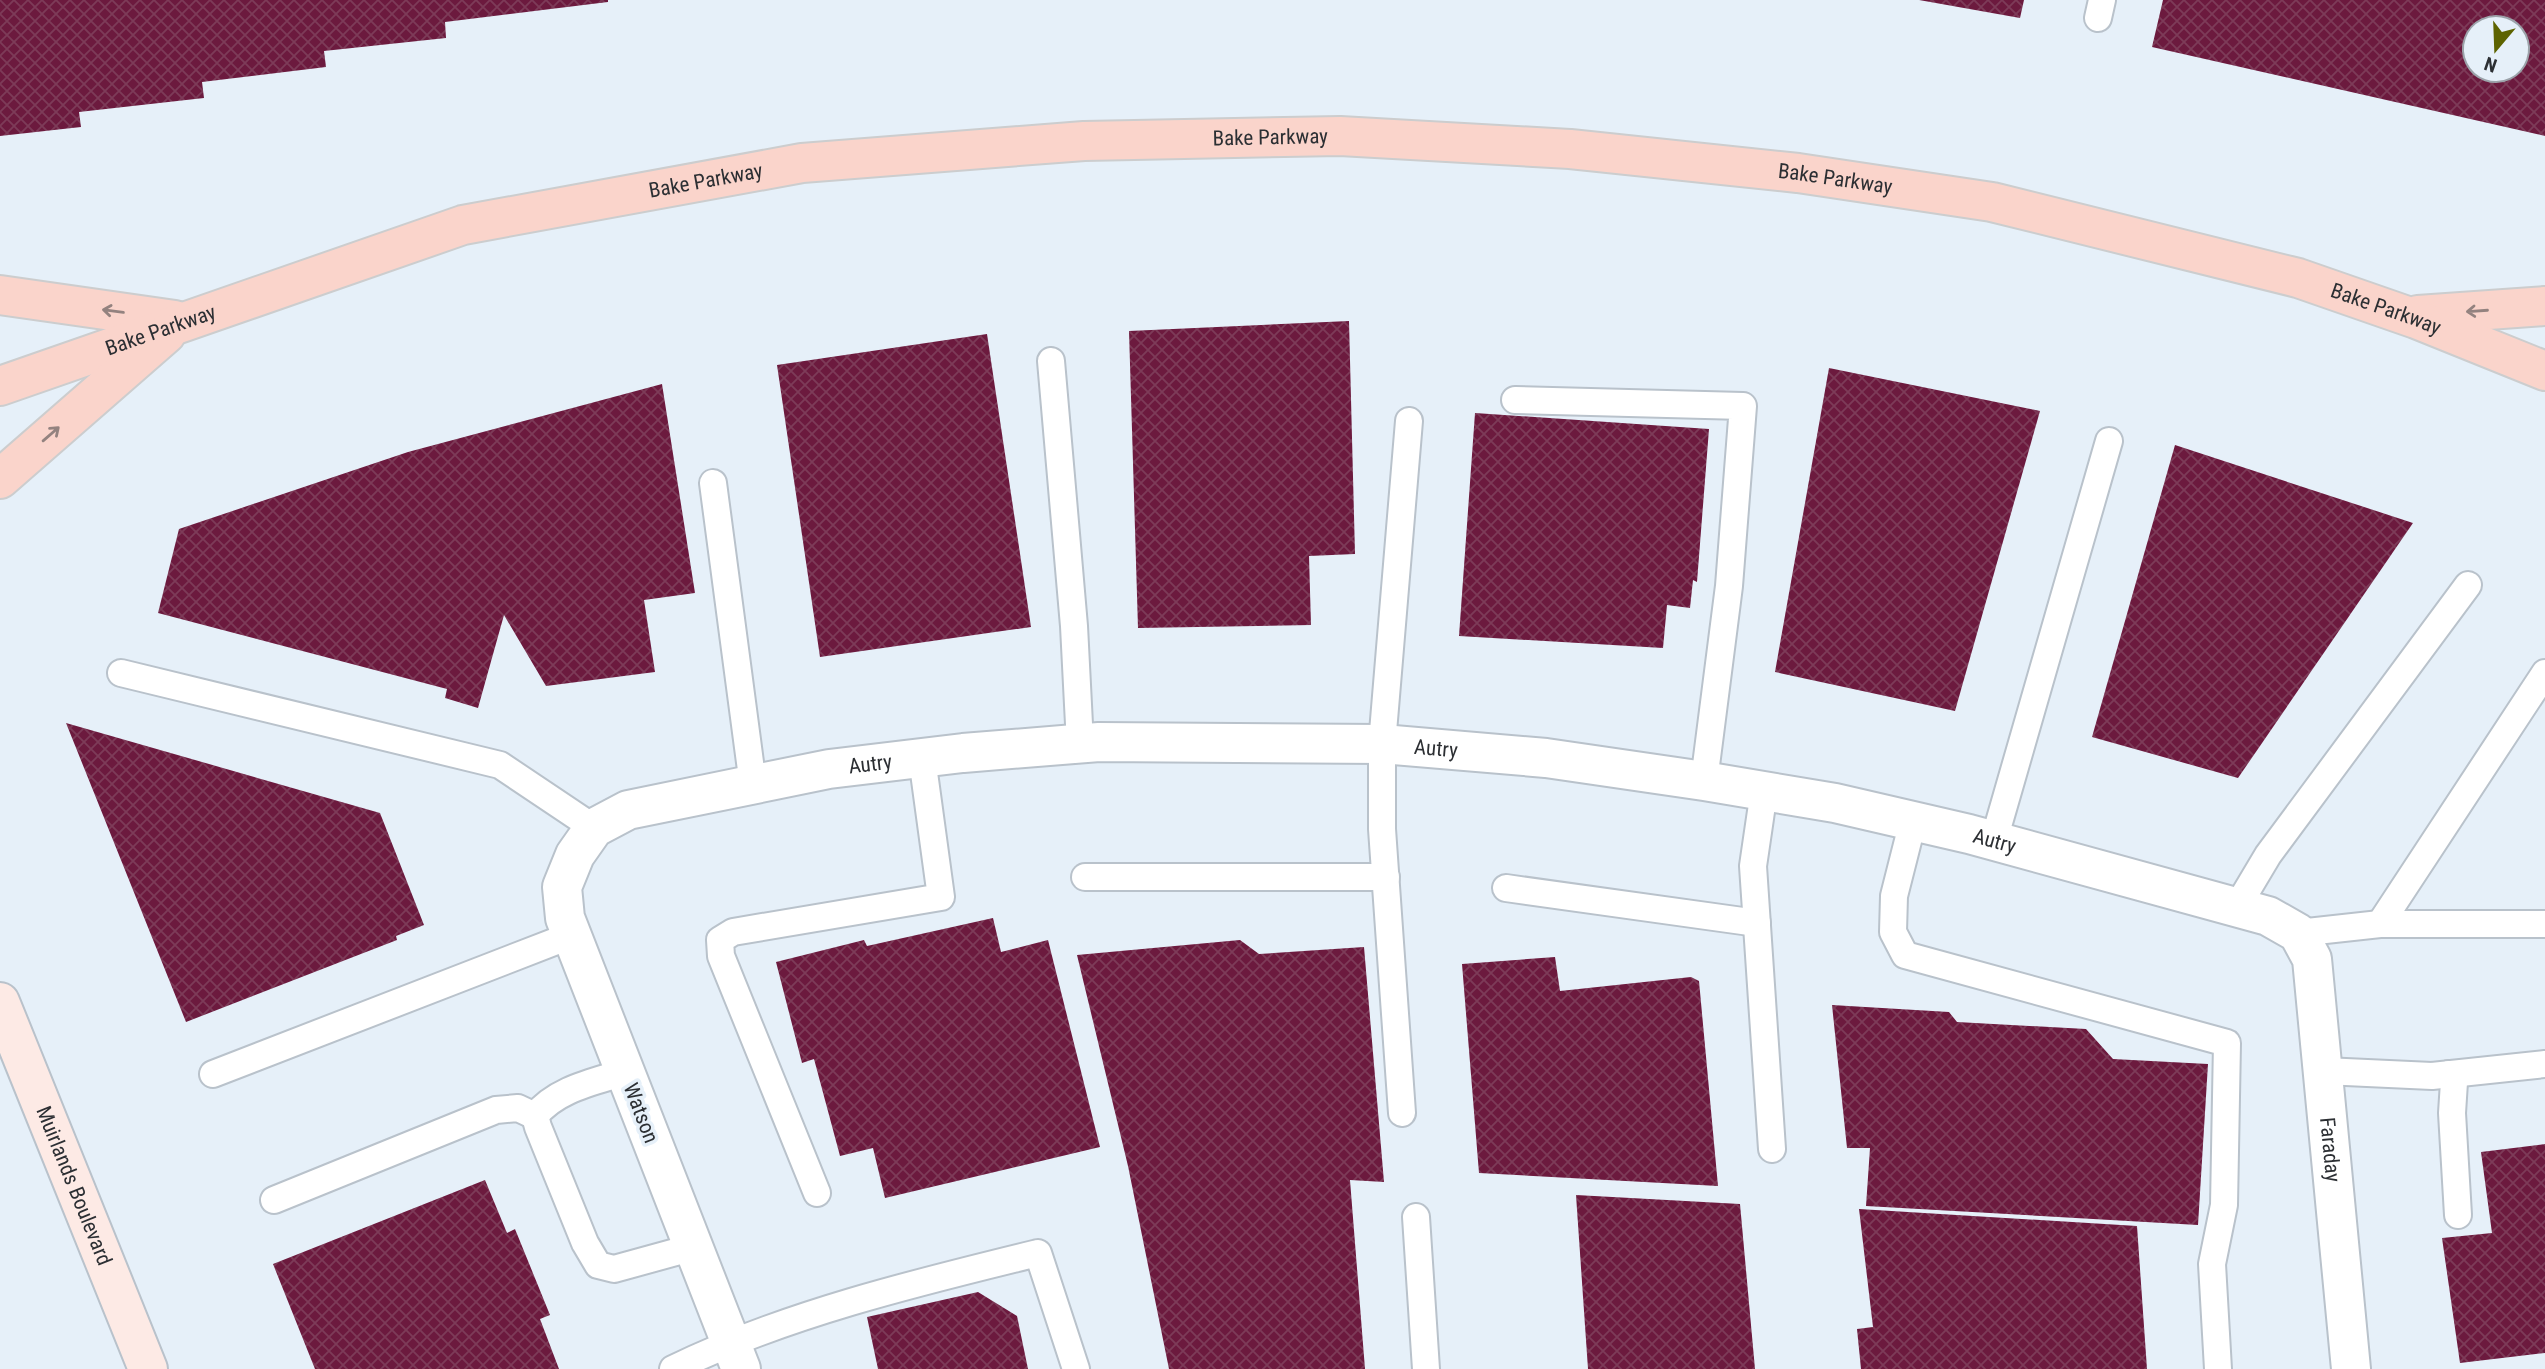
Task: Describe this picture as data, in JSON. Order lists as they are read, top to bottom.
{
  "streets": {
    "main road": ["Bake Parkway", "Muirlands Boulevard"],
    "street": ["Autry", "Watson", "Faraday"]
  },
  "crossings": [
    ["Autry", "Watson"],
    ["Autry", "Faraday"]
  ],
  "north": "bottom"
}
